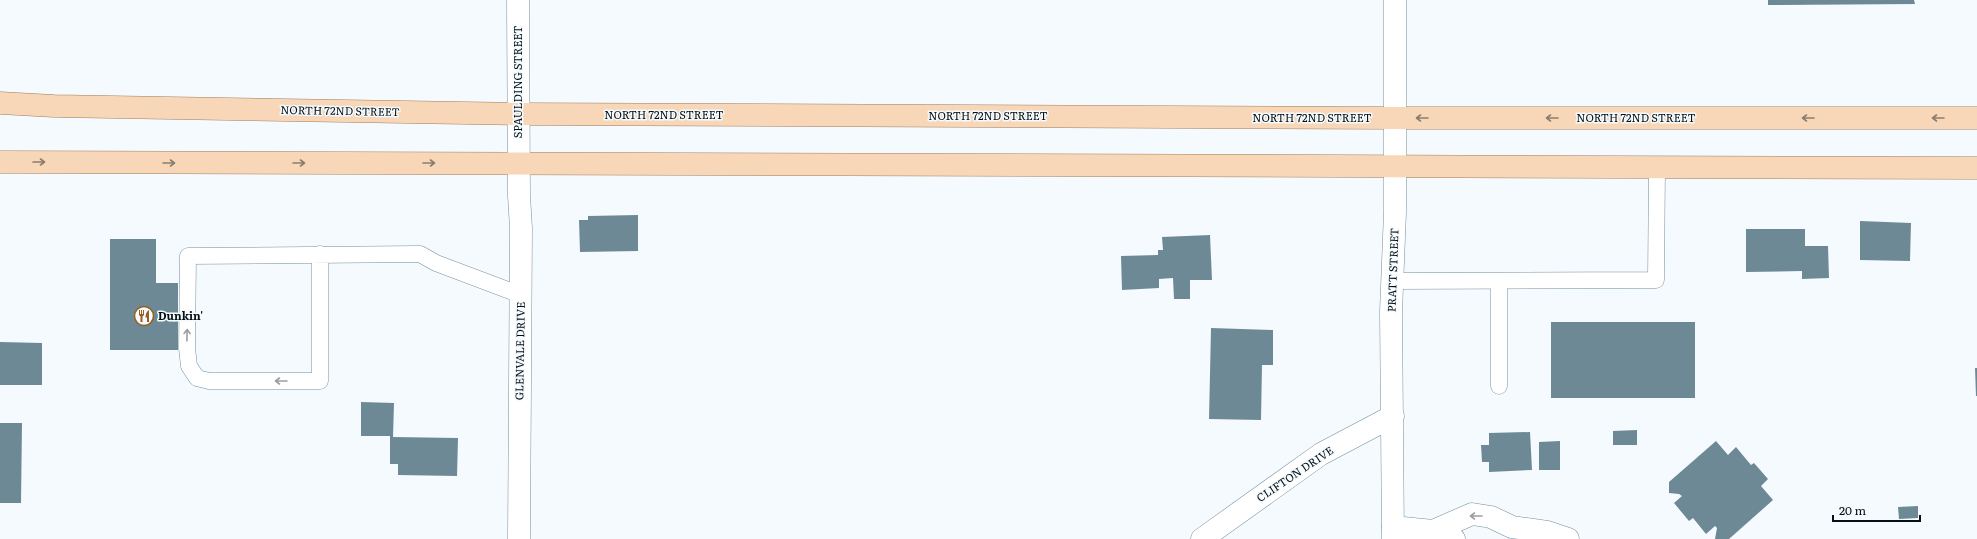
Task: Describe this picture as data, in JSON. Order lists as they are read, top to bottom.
{
  "streets": {
    "main road": ["NORTH 72ND STREET"],
    "street": [
      "SPAULDING STREET",
      "PRATT STREET",
      "GLENVALE DRIVE",
      "CLIFTON DRIVE"
    ]
  },
  "crossings": [
    ["SPAULDING STREET", "NORTH 72ND STREET"],
    ["SPAULDING STREET", "GLENVALE DRIVE"],
    ["NORTH 72ND STREET", "PRATT STREET"],
    ["PRATT STREET", "CLIFTON DRIVE"]
  ],
  "places": {
    "restaurant": ["Dunkin'"]
  },
  "scale_bar": "20 m"
}
